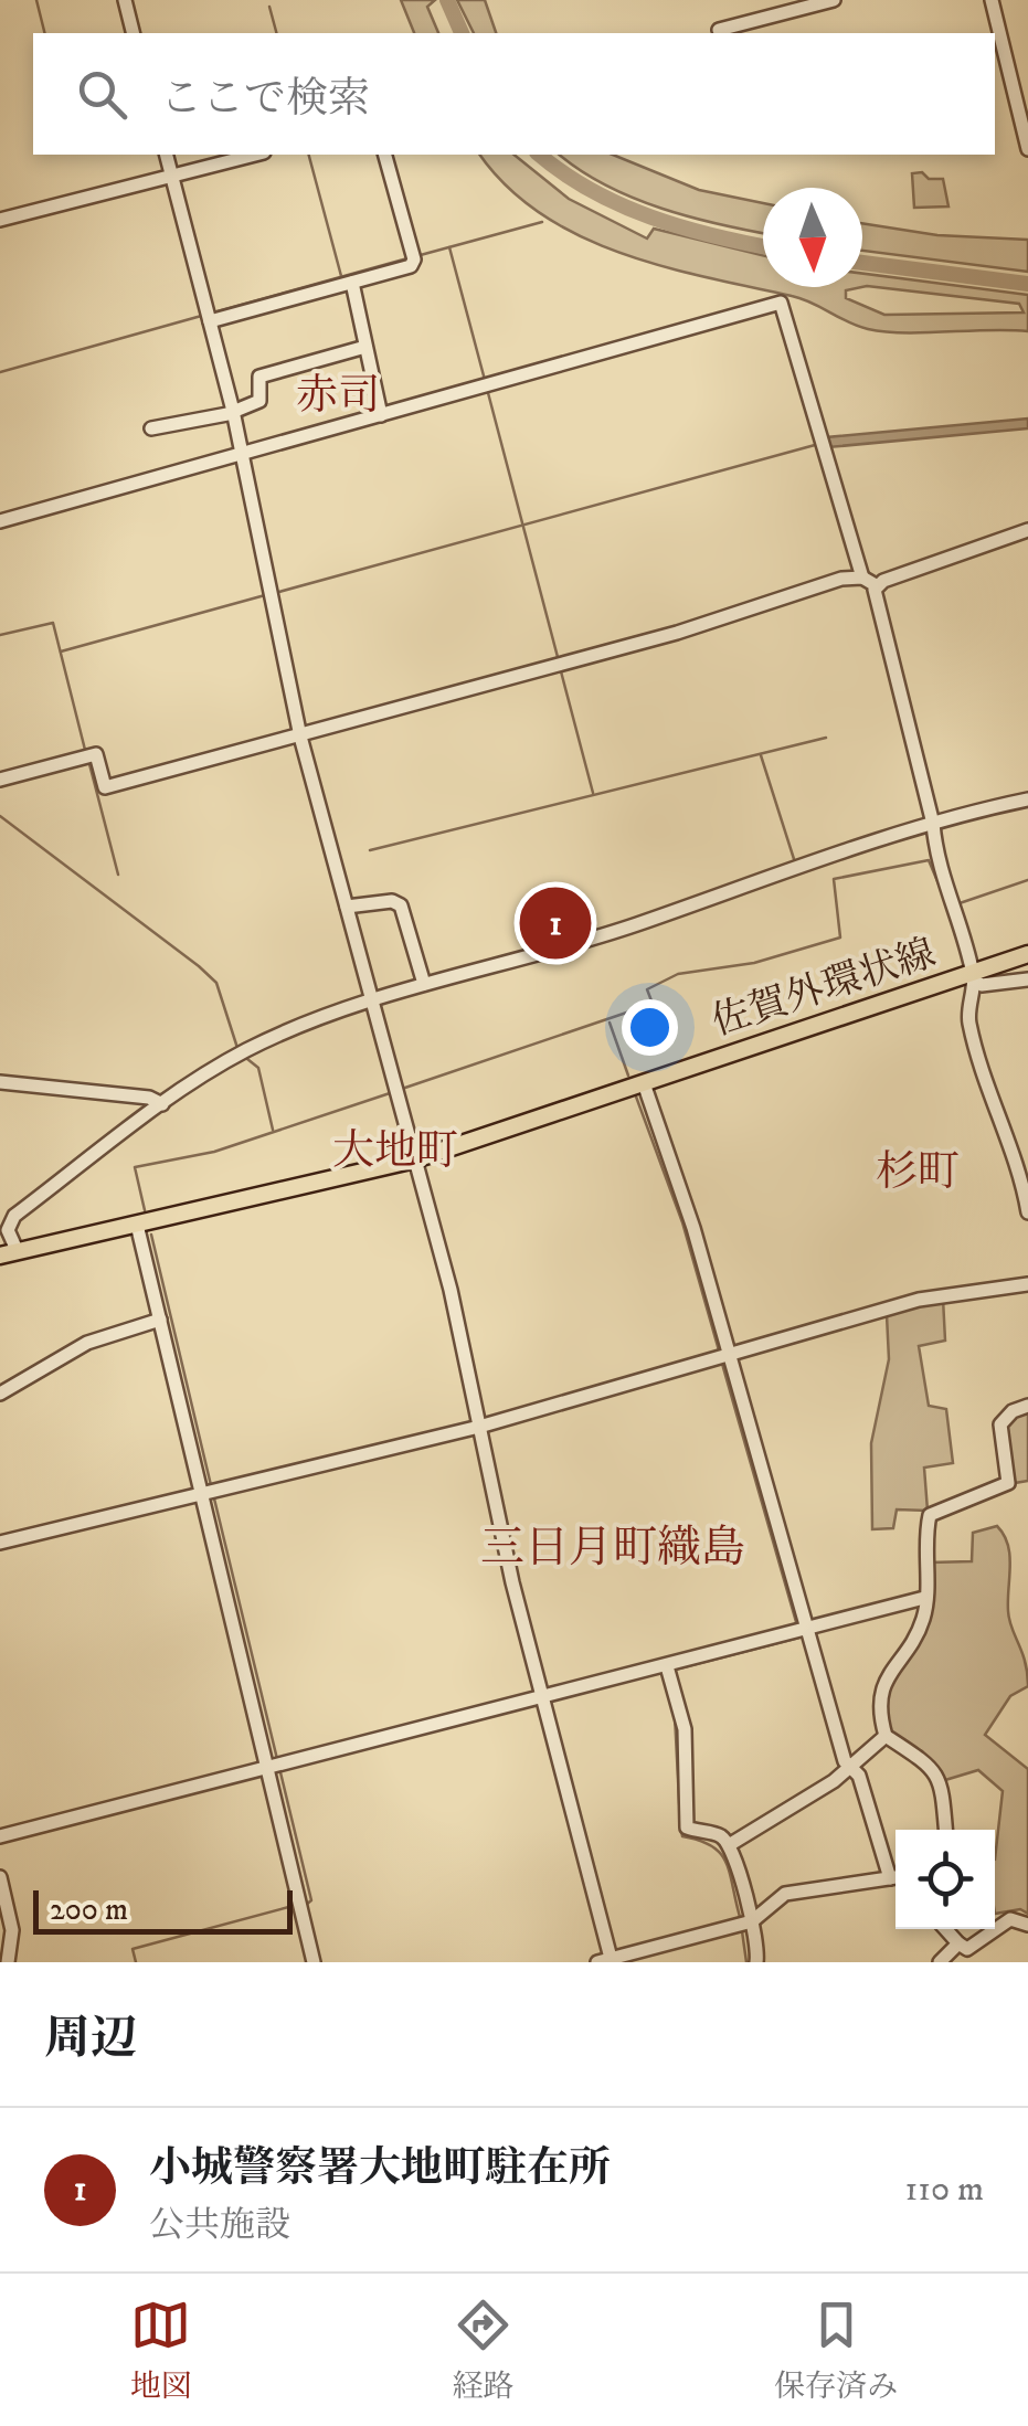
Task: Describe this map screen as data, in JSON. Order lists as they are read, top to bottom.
{
  "streets": {
    "main road": ["佐賀外環状線"]
  },
  "districts": [
    "赤司",
    "大地町",
    "杉町",
    "三日月町織島"
  ],
  "scale_bar": "200 m",
  "north": "bottom",
  "page": {
    "search": "ここで検索",
    "pins": "1",
    "scale": "200 m",
    "heading": "周辺",
    "list": [
      {
        "mark": "1",
        "name": "小城警察署大地町駐在所",
        "note": "公共施設",
        "value": "110 m"
      }
    ],
    "nav": ["地図", "経路", "保存済み"]
  }
}
